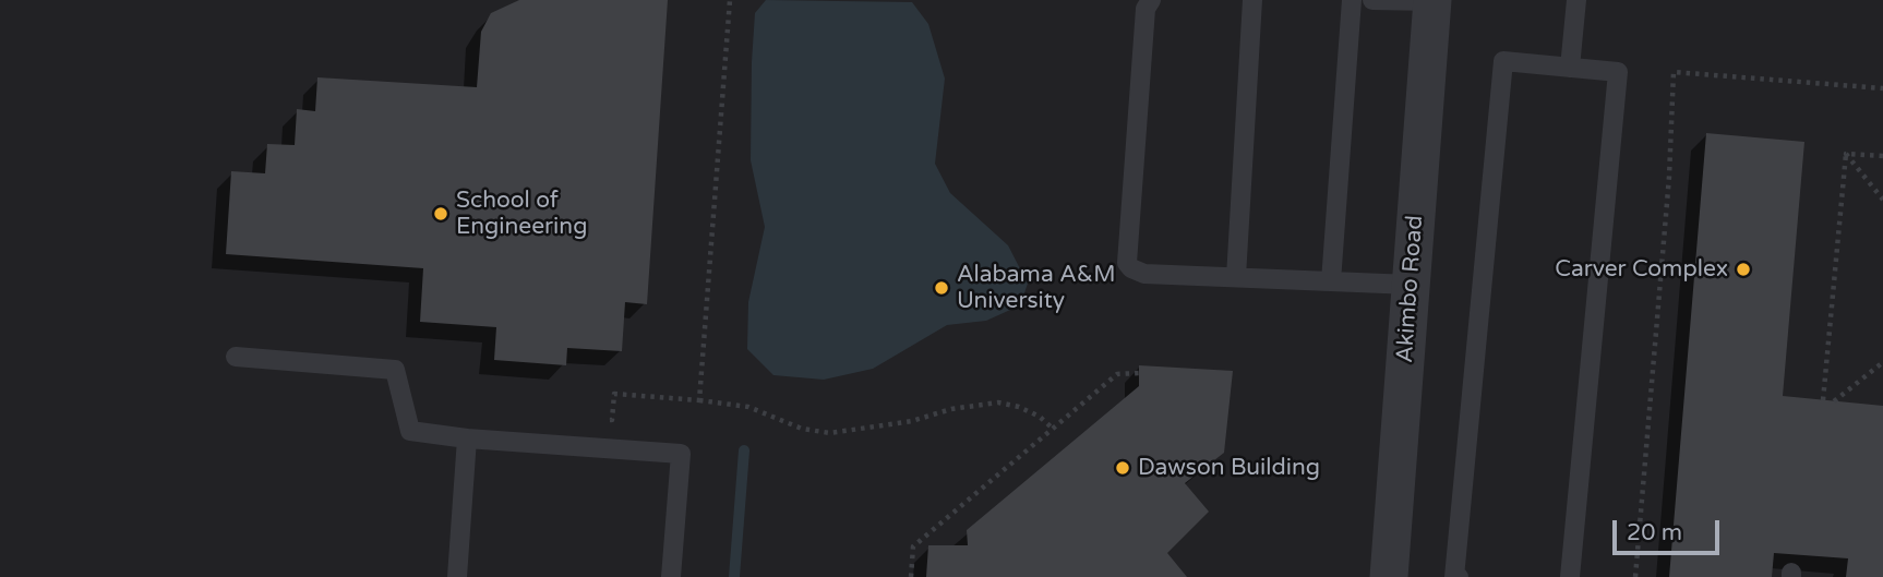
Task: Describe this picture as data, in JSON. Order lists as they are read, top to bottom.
{
  "streets": {
    "street": ["Akimbo Road"]
  },
  "places": [
    "School of Engineering",
    "Carver Complex",
    "Alabama A&M University",
    "Dawson Building"
  ],
  "scale_bar": "20 m"
}
